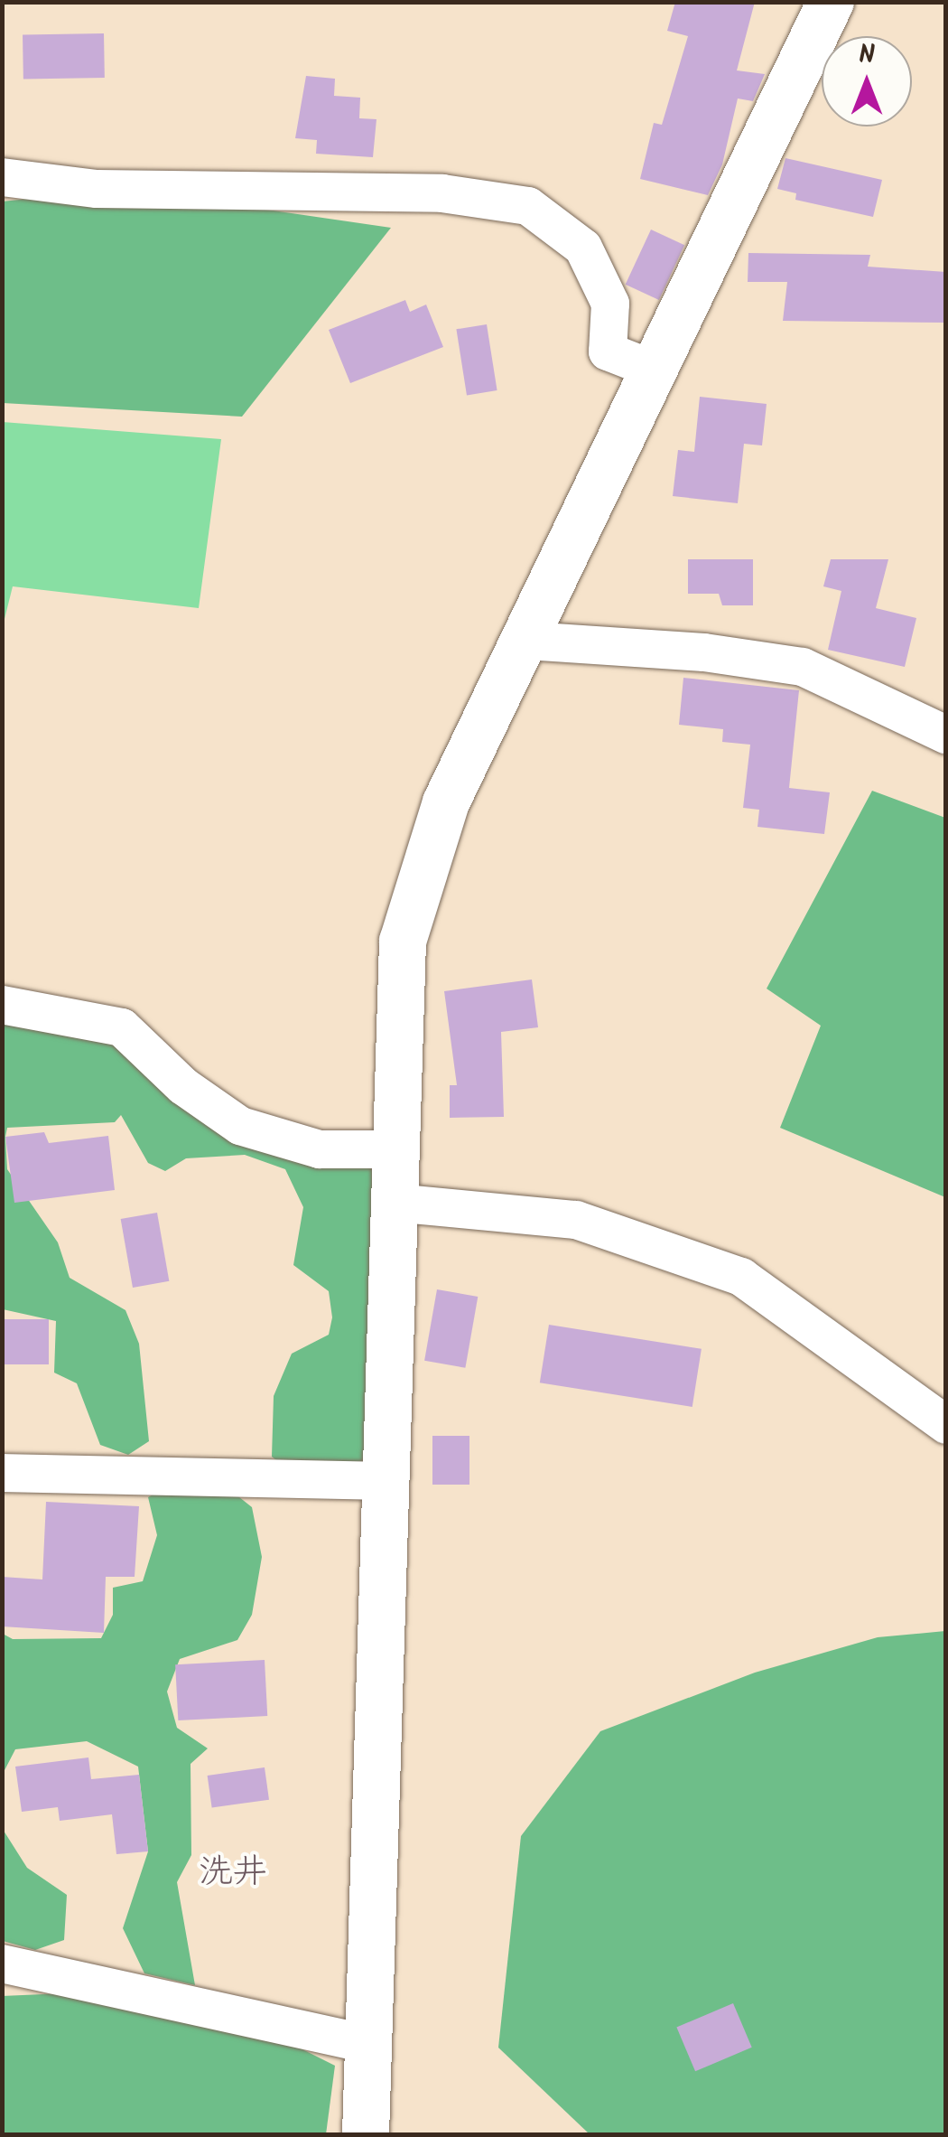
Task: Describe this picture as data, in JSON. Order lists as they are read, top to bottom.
{
  "districts": ["洗井"],
  "north": "top"
}
